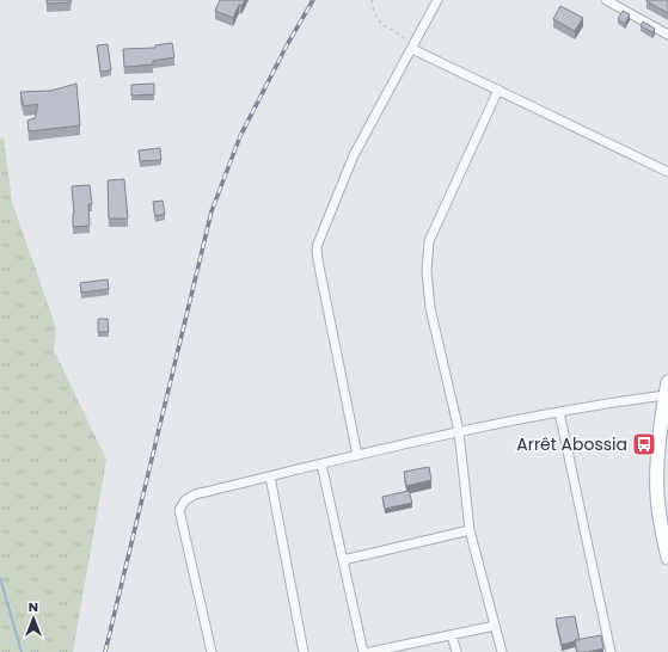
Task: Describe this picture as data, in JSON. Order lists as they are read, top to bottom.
{
  "places": {
    "bus stop": ["Arrêt Abossia"]
  },
  "north": "top"
}
